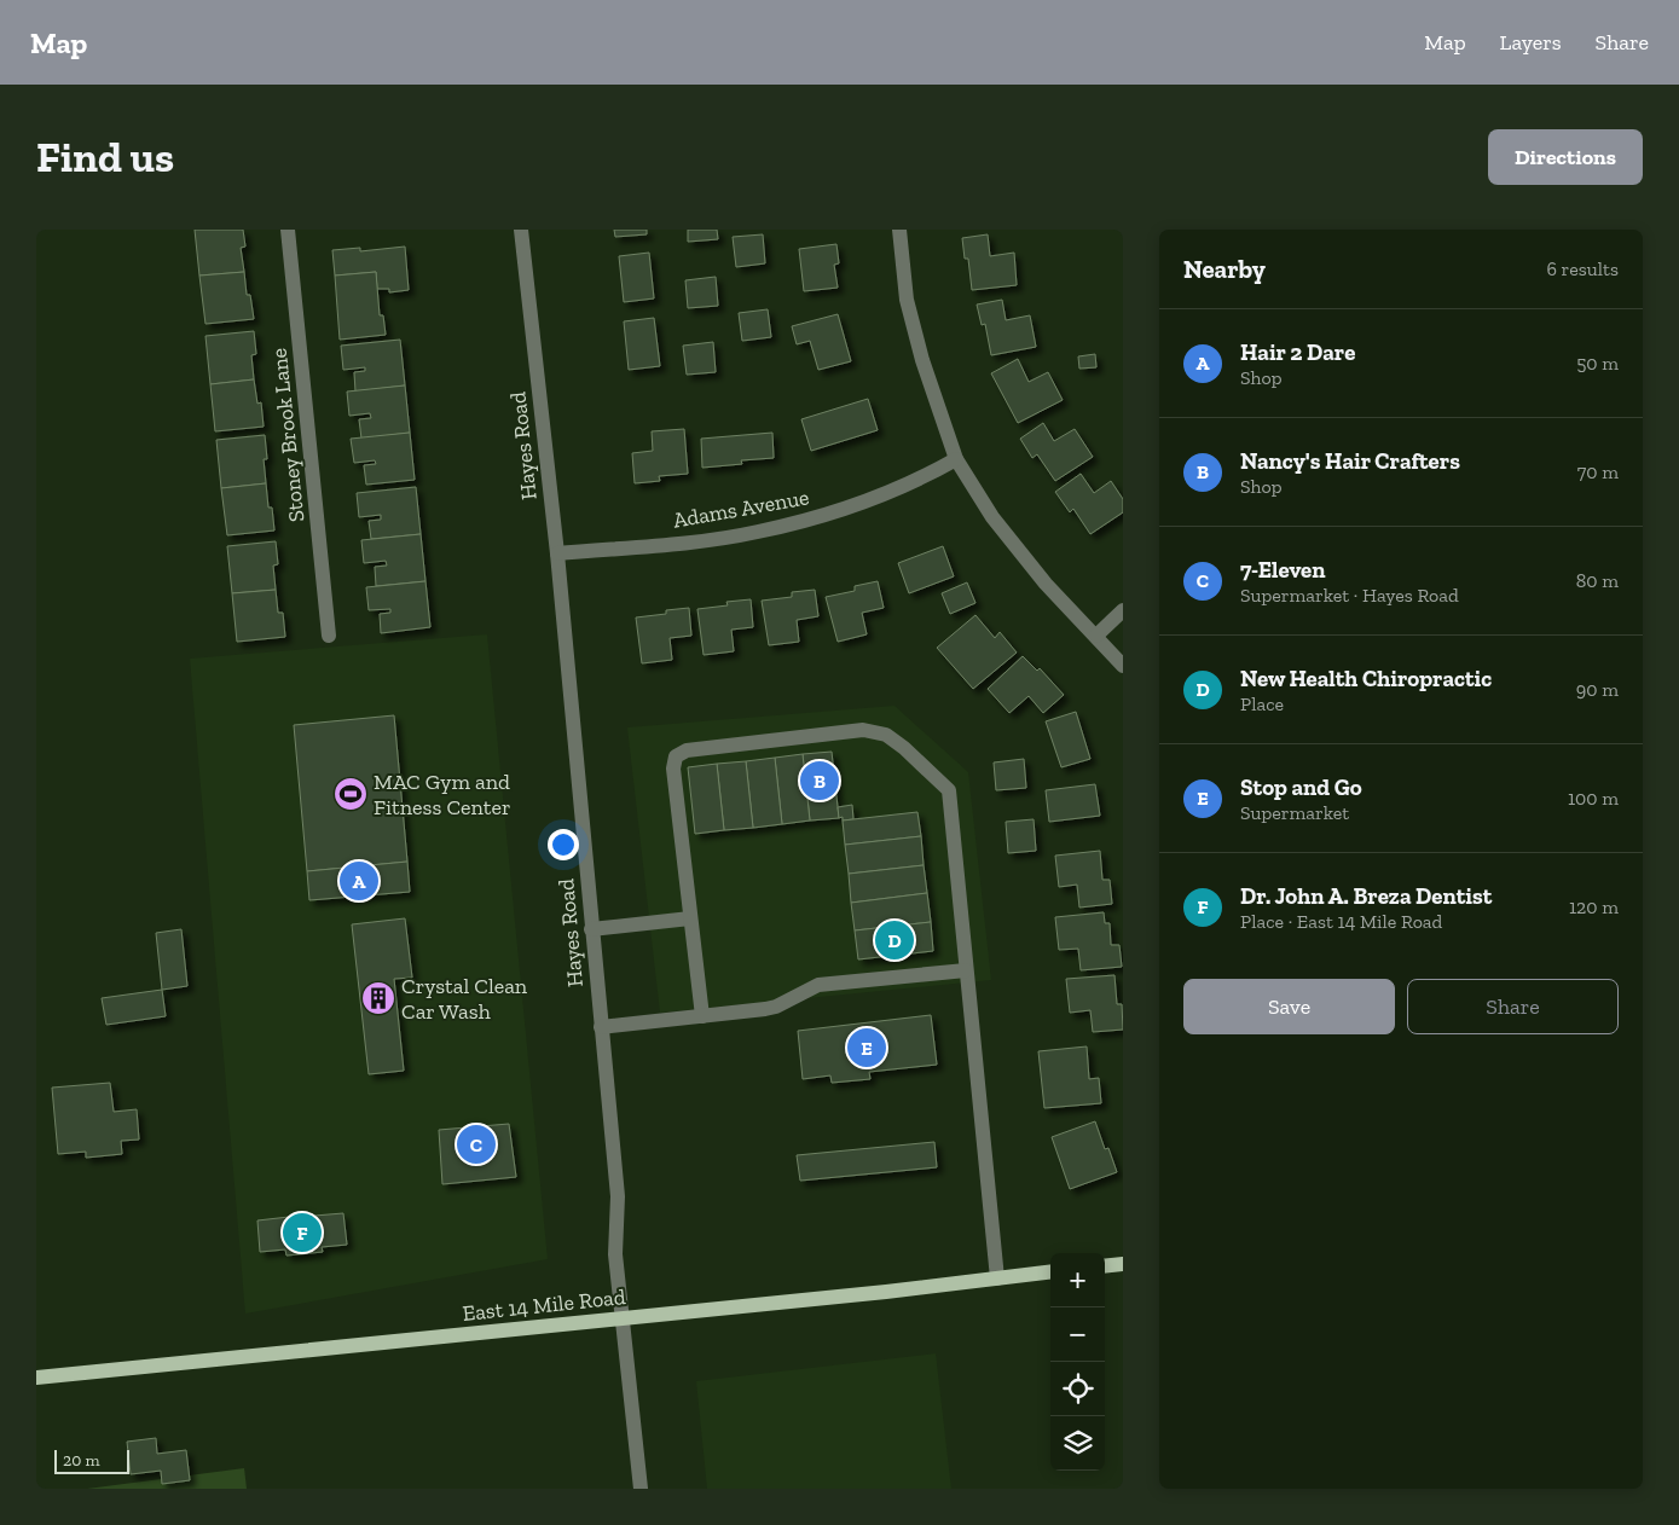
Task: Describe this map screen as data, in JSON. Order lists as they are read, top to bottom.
{
  "streets": {
    "main road": ["East 14 Mile Road"],
    "street": ["Stoney Brook Lane", "Hayes Road", "Adams Avenue"]
  },
  "crossings": [
    ["Hayes Road", "Adams Avenue"],
    ["Hayes Road", "East 14 Mile Road"]
  ],
  "places": {
    "sports": ["MAC Gym and Fitness Center"],
    "building": ["Crystal Clean Car Wash"]
  },
  "scale_bar": "20 m",
  "page": {
    "header": "Map",
    "nav": ["Map", "Layers", "Share"],
    "buttons": [
      "Directions",
      ["Save", "Share"]
    ],
    "title": "Find us",
    "heading": ["Nearby", "6 results"],
    "list": [
      {
        "mark": "A",
        "name": "Hair 2 Dare",
        "note": "Shop",
        "value": "50 m"
      },
      {
        "mark": "B",
        "name": "Nancy's Hair Crafters",
        "note": "Shop",
        "value": "70 m"
      },
      {
        "mark": "C",
        "name": "7-Eleven",
        "note": "Supermarket · Hayes Road",
        "value": "80 m"
      },
      {
        "mark": "D",
        "name": "New Health Chiropractic",
        "note": "Place",
        "value": "90 m"
      },
      {
        "mark": "E",
        "name": "Stop and Go",
        "note": "Supermarket",
        "value": "100 m"
      },
      {
        "mark": "F",
        "name": "Dr. John A. Breza Dentist",
        "note": "Place · East 14 Mile Road",
        "value": "120 m"
      }
    ],
    "pins": [
      "B",
      "A",
      "D",
      "E",
      "C",
      "F"
    ],
    "map_buttons": ["+", "−"],
    "scale": "20 m"
  }
}
